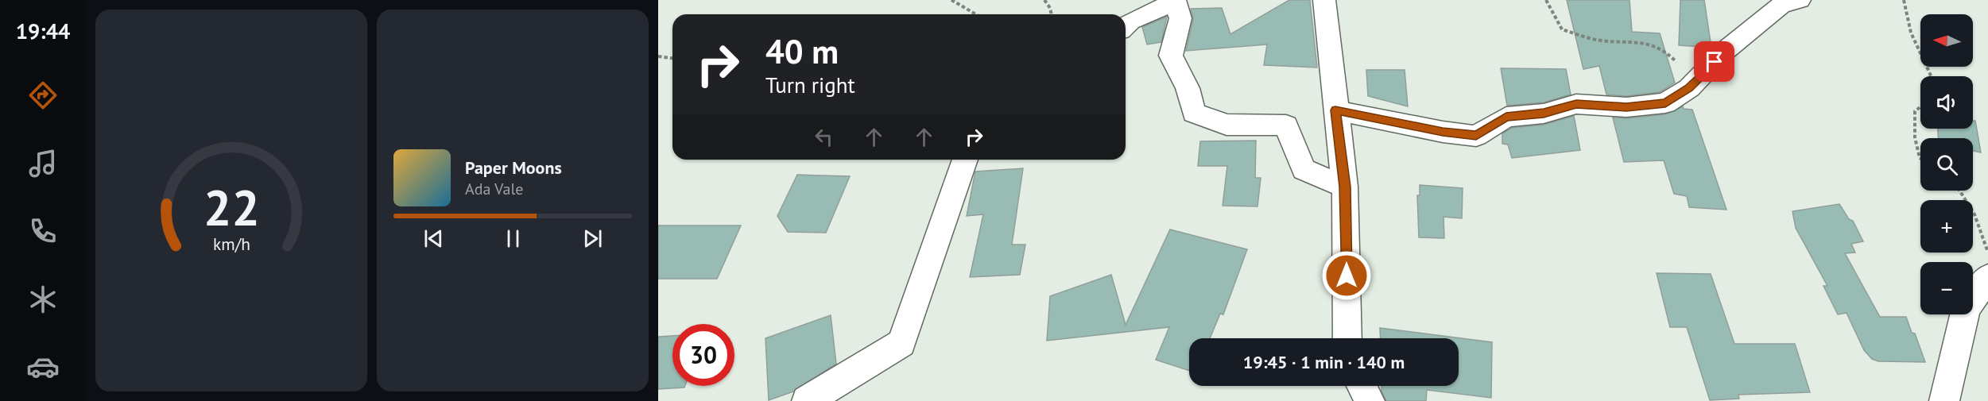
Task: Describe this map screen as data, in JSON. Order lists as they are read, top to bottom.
{
  "north": "left",
  "page": {
    "tabs": "19:44",
    "map_buttons": ["+", "−"],
    "turn": ["40 m", "Turn right"],
    "song": ["Paper Moons", "Ada Vale"],
    "limit": "30",
    "trip": "19:45 · 1 min · 140 m",
    "gauge": ["22", "km/h"]
  }
}
